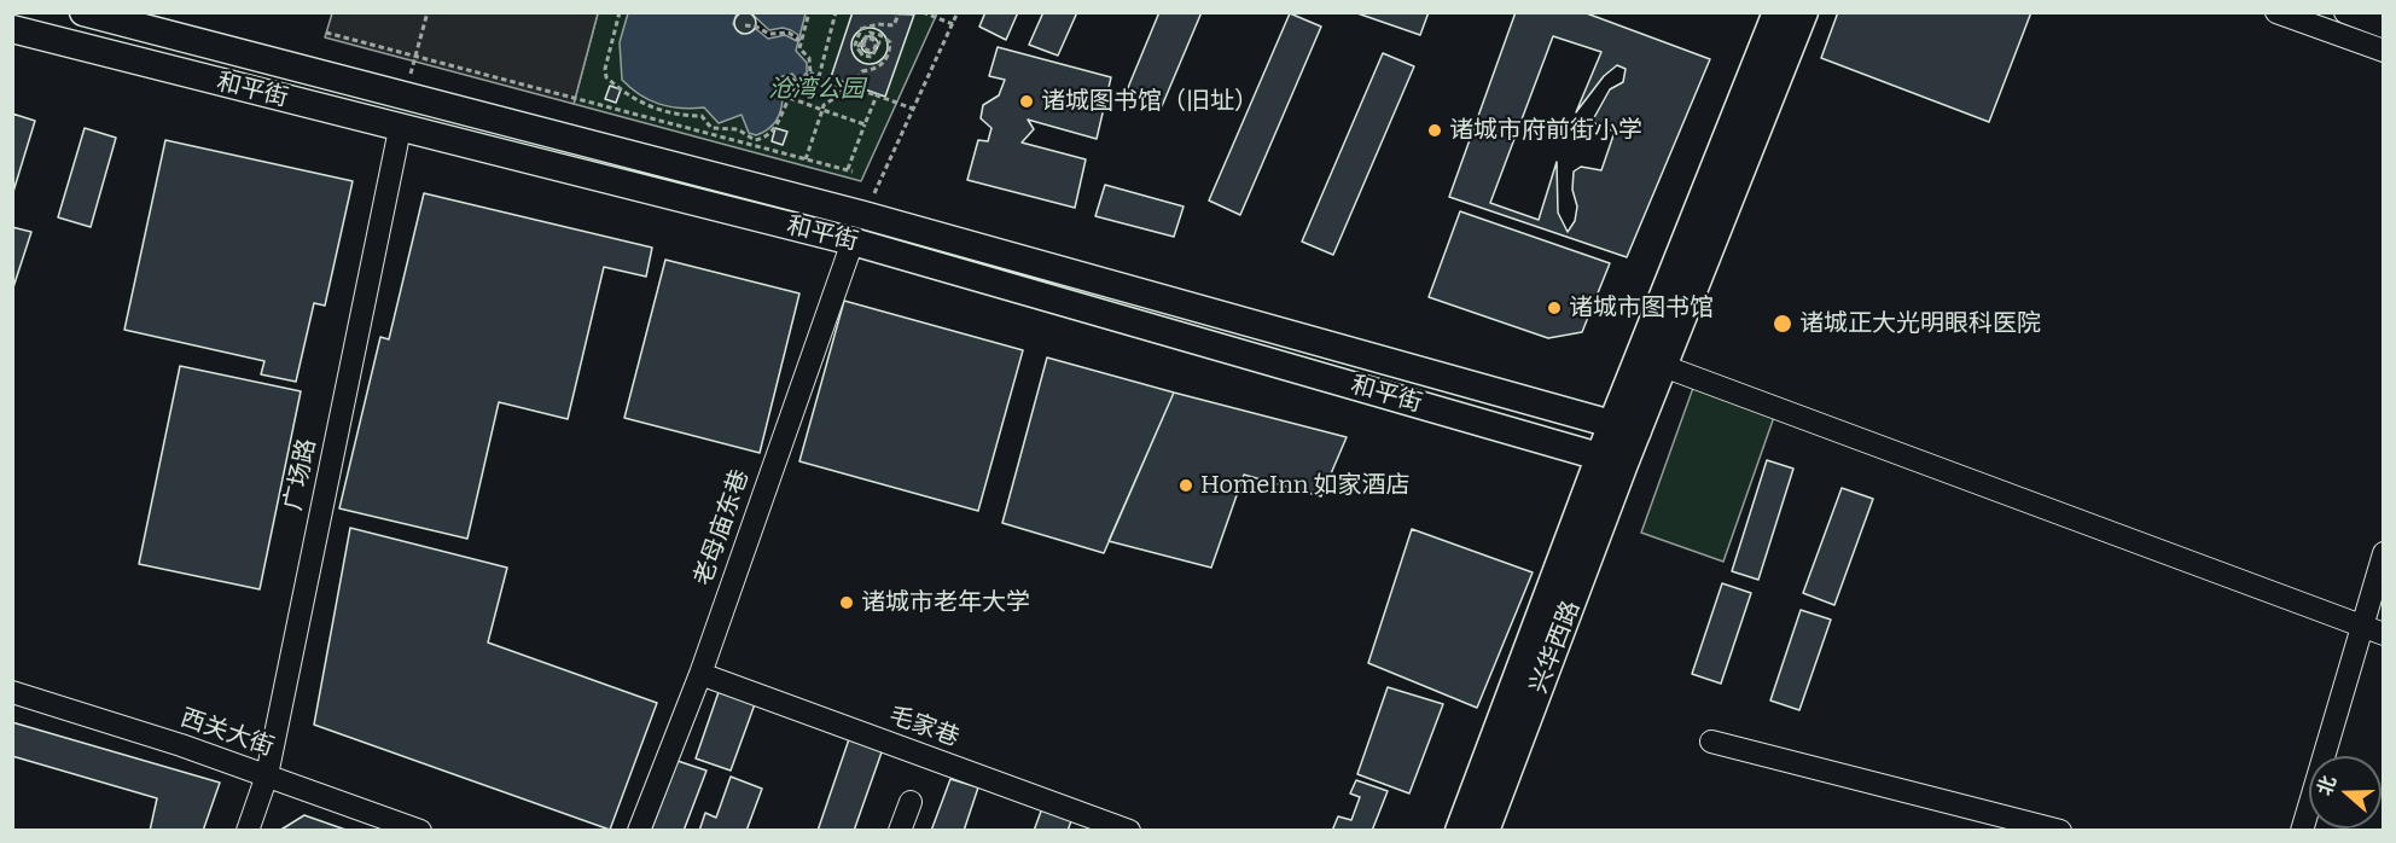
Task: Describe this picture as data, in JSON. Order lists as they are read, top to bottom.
{
  "streets": {
    "main road": ["和平街", "兴华西路"],
    "street": [
      "广场路",
      "老母庙东巷",
      "毛家巷",
      "西关大街"
    ]
  },
  "crossings": [
    ["和平街", "广场路"],
    ["和平街", "老母庙东巷"],
    ["和平街", "兴华西路"],
    ["广场路", "西关大街"],
    ["老母庙东巷", "毛家巷"]
  ],
  "parks": ["沧湾公园"],
  "places": [
    "诸城图书馆（旧址）",
    "诸城市府前街小学",
    "诸城市图书馆",
    "诸城正大光明眼科医院",
    "HomeInn 如家酒店",
    "诸城市老年大学"
  ],
  "north": "left"
}
